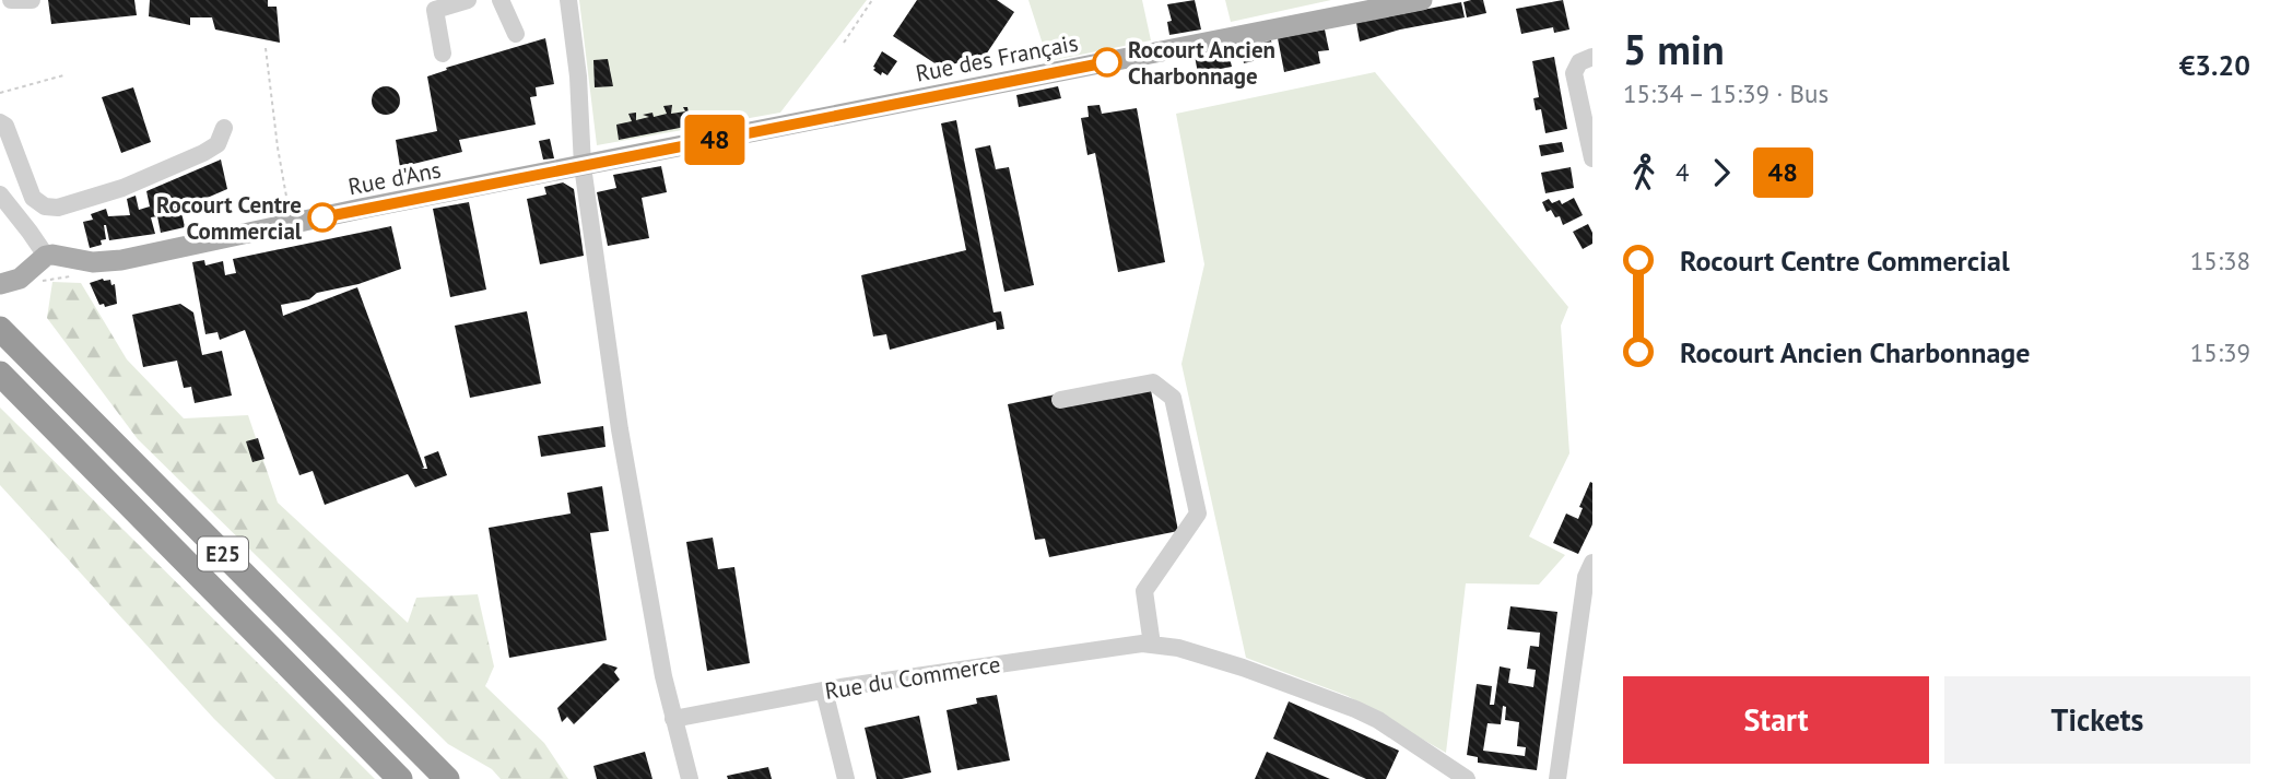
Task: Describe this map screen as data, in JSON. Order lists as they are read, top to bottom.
{
  "streets": {
    "highway": ["E25"],
    "main road": ["Rue des Français", "Rue d'Ans"],
    "street": ["Rue du Commerce"]
  },
  "crossings": [
    ["Rue des Français", "Rue d'Ans"]
  ],
  "places": ["Rocourt Ancien Charbonnage", "Rocourt Centre Commercial"],
  "lines": ["bus line 48"],
  "page": {
    "on_map": "48",
    "heading": ["5 min", "15:34 – 15:39 · Bus", "€3.20"],
    "legs": ["4", "48"],
    "list": [
      {
        "name": "Rocourt Centre Commercial",
        "value": "15:38"
      },
      {
        "name": "Rocourt Ancien Charbonnage",
        "value": "15:39"
      }
    ],
    "buttons": ["Start", "Tickets"]
  }
}
